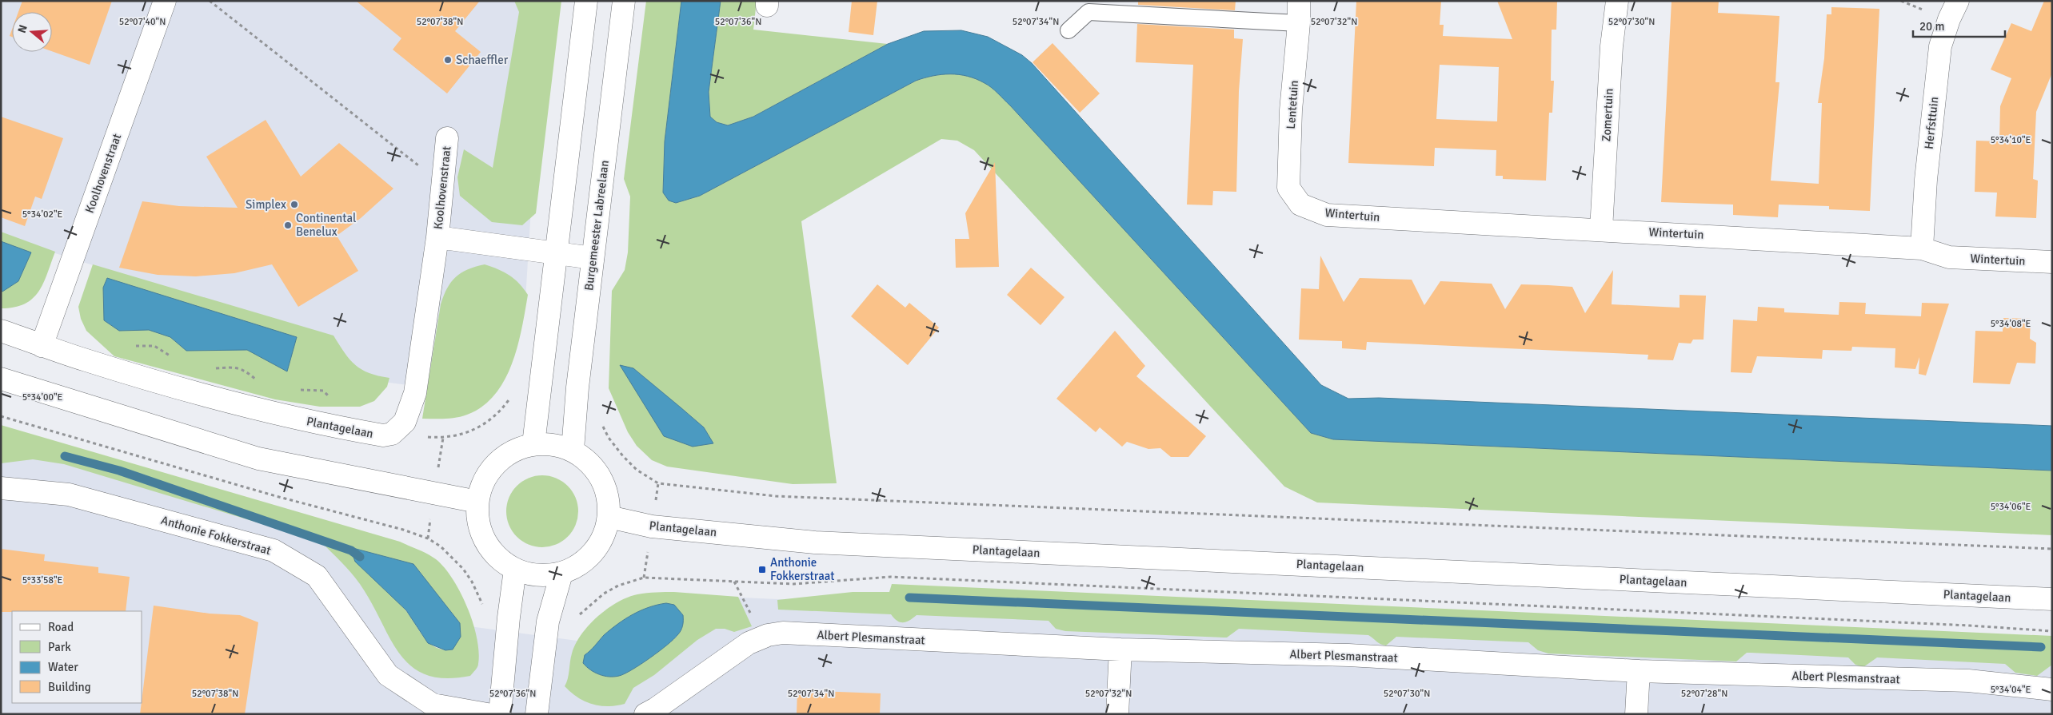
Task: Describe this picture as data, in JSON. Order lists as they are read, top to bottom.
{
  "streets": {
    "street": [
      "Lentetuin",
      "Zomertuin",
      "Herfsttuin",
      "Koolhovenstraat",
      "Wintertuin",
      "Burgemeester Labreelaan",
      "Plantagelaan",
      "Anthonie Fokkerstraat",
      "Albert Plesmanstraat"
    ]
  },
  "crossings": [
    ["Lentetuin", "Wintertuin"],
    ["Zomertuin", "Wintertuin"],
    ["Herfsttuin", "Wintertuin"],
    ["Koolhovenstraat", "Plantagelaan"],
    ["Burgemeester Labreelaan", "Plantagelaan"]
  ],
  "places": {
    "other": ["Schaeffler", "Simplex", "Continental Benelux"],
    "transit": ["Anthonie Fokkerstraat"]
  },
  "legend": [
    "Road",
    "Park",
    "Water",
    "Building"
  ],
  "scale_bar": "20 m",
  "north": "left",
  "coordinates": [
    "52°07'40\"N",
    "52°07'38\"N",
    "52°07'36\"N",
    "52°07'34\"N",
    "52°07'32\"N",
    "52°07'30\"N",
    "5°34'10\"E",
    "5°34'02\"E",
    "5°34'08\"E",
    "5°34'00\"E",
    "5°34'06\"E",
    "5°33'58\"E",
    "5°34'04\"E",
    "52°07'28\"N"
  ]
}
